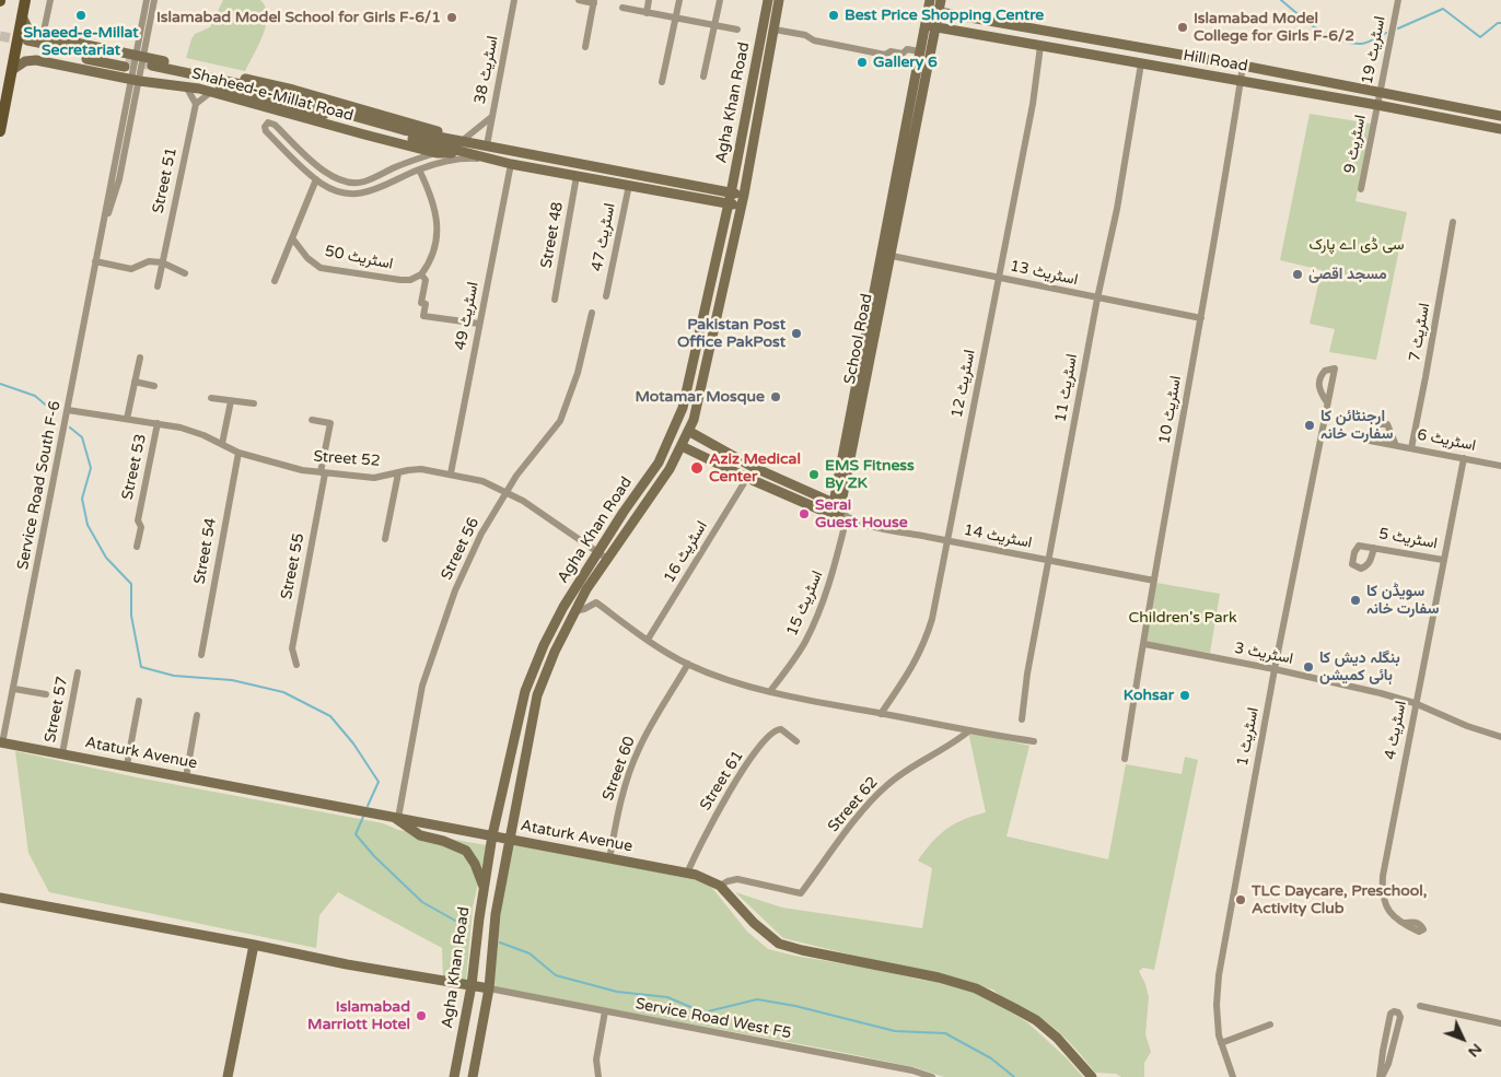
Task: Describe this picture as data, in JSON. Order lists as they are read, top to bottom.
{
  "streets": {
    "street": [
      "اسٹریٹ 19",
      "Hill Road",
      "اسٹریٹ 38",
      "Shaheed-e-Millat Road",
      "Agha Khan Road",
      "اسٹریٹ 9",
      "Street 51",
      "Street 48",
      "اسٹریٹ 47",
      "اسٹریٹ 50",
      "اسٹریٹ 13",
      "اسٹریٹ 49",
      "اسٹریٹ 7",
      "School Road",
      "اسٹریٹ 12",
      "اسٹریٹ 11",
      "اسٹریٹ 10",
      "اسٹریٹ 6",
      "Street 52",
      "Street 53",
      "Service Road South F-6",
      "اسٹریٹ 14",
      "اسٹریٹ 5",
      "Street 56",
      "Street 54",
      "اسٹریٹ 16",
      "Street 55",
      "اسٹریٹ 15",
      "اسٹریٹ 3",
      "Street 57",
      "اسٹریٹ 4",
      "اسٹریٹ 1",
      "Ataturk Avenue",
      "Street 60",
      "Street 61",
      "Street 62",
      "Service Road West F5"
    ]
  },
  "crossings": [
    ["اسٹریٹ 19", "Hill Road"],
    ["اسٹریٹ 19", "اسٹریٹ 9"],
    ["Hill Road", "اسٹریٹ 9"],
    ["Hill Road", "School Road"],
    ["Hill Road", "اسٹریٹ 12"],
    ["Hill Road", "اسٹریٹ 11"],
    ["Hill Road", "اسٹریٹ 10"],
    ["اسٹریٹ 38", "Shaheed-e-Millat Road"],
    ["Shaheed-e-Millat Road", "Agha Khan Road"],
    ["Shaheed-e-Millat Road", "Street 48"],
    ["Shaheed-e-Millat Road", "اسٹریٹ 47"],
    ["Shaheed-e-Millat Road", "اسٹریٹ 49"],
    ["Shaheed-e-Millat Road", "Service Road South F-6"],
    ["Agha Khan Road", "Street 52"],
    ["Agha Khan Road", "Ataturk Avenue"],
    ["Agha Khan Road", "Service Road West F5"],
    ["اسٹریٹ 13", "School Road"],
    ["اسٹریٹ 13", "اسٹریٹ 12"],
    ["اسٹریٹ 13", "اسٹریٹ 11"],
    ["اسٹریٹ 13", "اسٹریٹ 10"],
    ["اسٹریٹ 49", "Street 52"],
    ["اسٹریٹ 7", "اسٹریٹ 6"],
    ["School Road", "اسٹریٹ 14"],
    ["School Road", "اسٹریٹ 15"],
    ["اسٹریٹ 12", "اسٹریٹ 14"],
    ["اسٹریٹ 11", "اسٹریٹ 14"],
    ["اسٹریٹ 10", "اسٹریٹ 14"],
    ["اسٹریٹ 10", "اسٹریٹ 3"],
    ["اسٹریٹ 6", "اسٹریٹ 4"],
    ["Street 52", "Street 53"],
    ["Street 52", "Service Road South F-6"],
    ["Street 52", "Street 56"],
    ["Street 52", "Street 54"],
    ["Street 52", "Street 55"],
    ["Service Road South F-6", "Ataturk Avenue"],
    ["اسٹریٹ 14", "اسٹریٹ 15"],
    ["اسٹریٹ 5", "اسٹریٹ 4"],
    ["Street 56", "Ataturk Avenue"],
    ["اسٹریٹ 3", "اسٹریٹ 4"],
    ["اسٹریٹ 3", "اسٹریٹ 1"],
    ["Street 57", "Ataturk Avenue"],
    ["Ataturk Avenue", "Street 60"],
    ["Ataturk Avenue", "Street 61"],
    ["Ataturk Avenue", "Street 62"]
  ],
  "parks": ["سی ڈی اے پارک", "Children's Park"],
  "places": [
    "Shaeed-e-Millat Secretariat",
    "Best Price Shopping Centre",
    "Islamabad Model School for Girls F-6/1",
    "Islamabad Model College for Girls F-6/2",
    "Gallery 6",
    "مسجد اقصیٰ",
    "Pakistan Post Office PakPost",
    "Motamar Mosque",
    "ارجنٹائن کا سفارت خانہ",
    "Aziz Medical Center",
    "EMS Fitness By ZK",
    "Serai Guest House",
    "سویڈن کا سفارت خانہ",
    "بنگلہ دیش کا ہائی کمیشن",
    "Kohsar",
    "TLC Daycare, Preschool, Activity Club",
    "Islamabad Marriott Hotel"
  ],
  "north": "bottom right"
}
